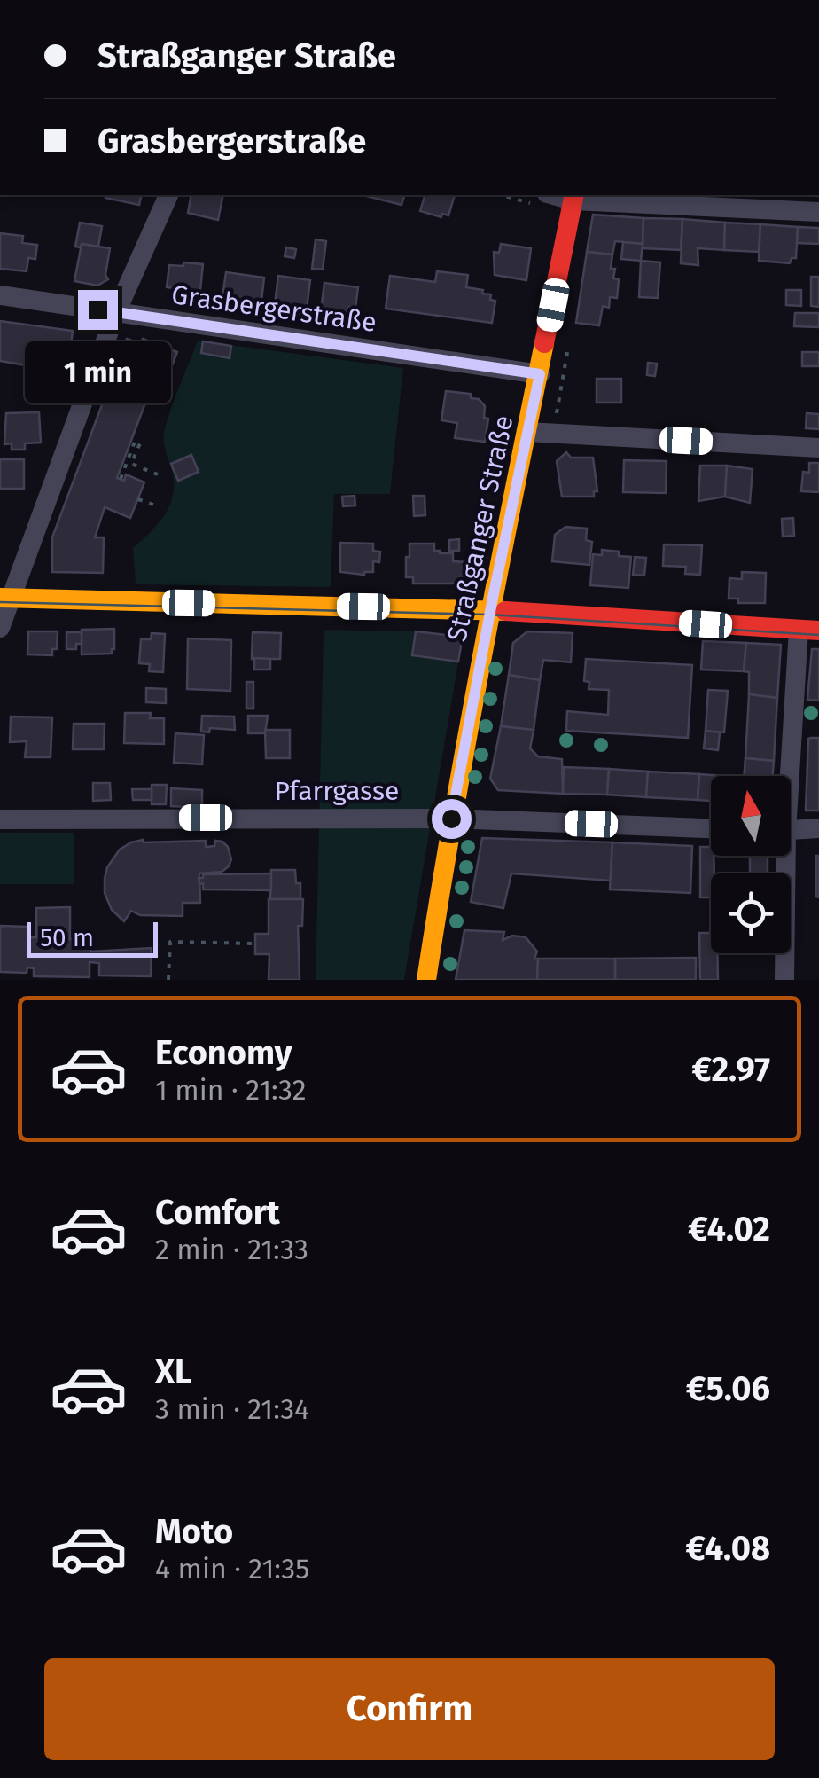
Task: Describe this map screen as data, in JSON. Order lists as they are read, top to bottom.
{
  "streets": {
    "street": ["Grasbergerstraße", "Straßganger Straße", "Pfarrgasse"]
  },
  "crossings": [
    ["Grasbergerstraße", "Straßganger Straße"],
    ["Straßganger Straße", "Pfarrgasse"]
  ],
  "scale_bar": "50 m",
  "north": "top",
  "page": {
    "banner": ["Straßganger Straße", "Grasbergerstraße"],
    "bubble": "1 min",
    "scale": "50 m",
    "list": [
      {
        "name": "Economy",
        "note": "1 min · 21:32",
        "value": "€2.97"
      },
      {
        "name": "Comfort",
        "note": "2 min · 21:33",
        "value": "€4.02"
      },
      {
        "name": "XL",
        "note": "3 min · 21:34",
        "value": "€5.06"
      },
      {
        "name": "Moto",
        "note": "4 min · 21:35",
        "value": "€4.08"
      }
    ],
    "buttons": "Confirm"
  }
}
